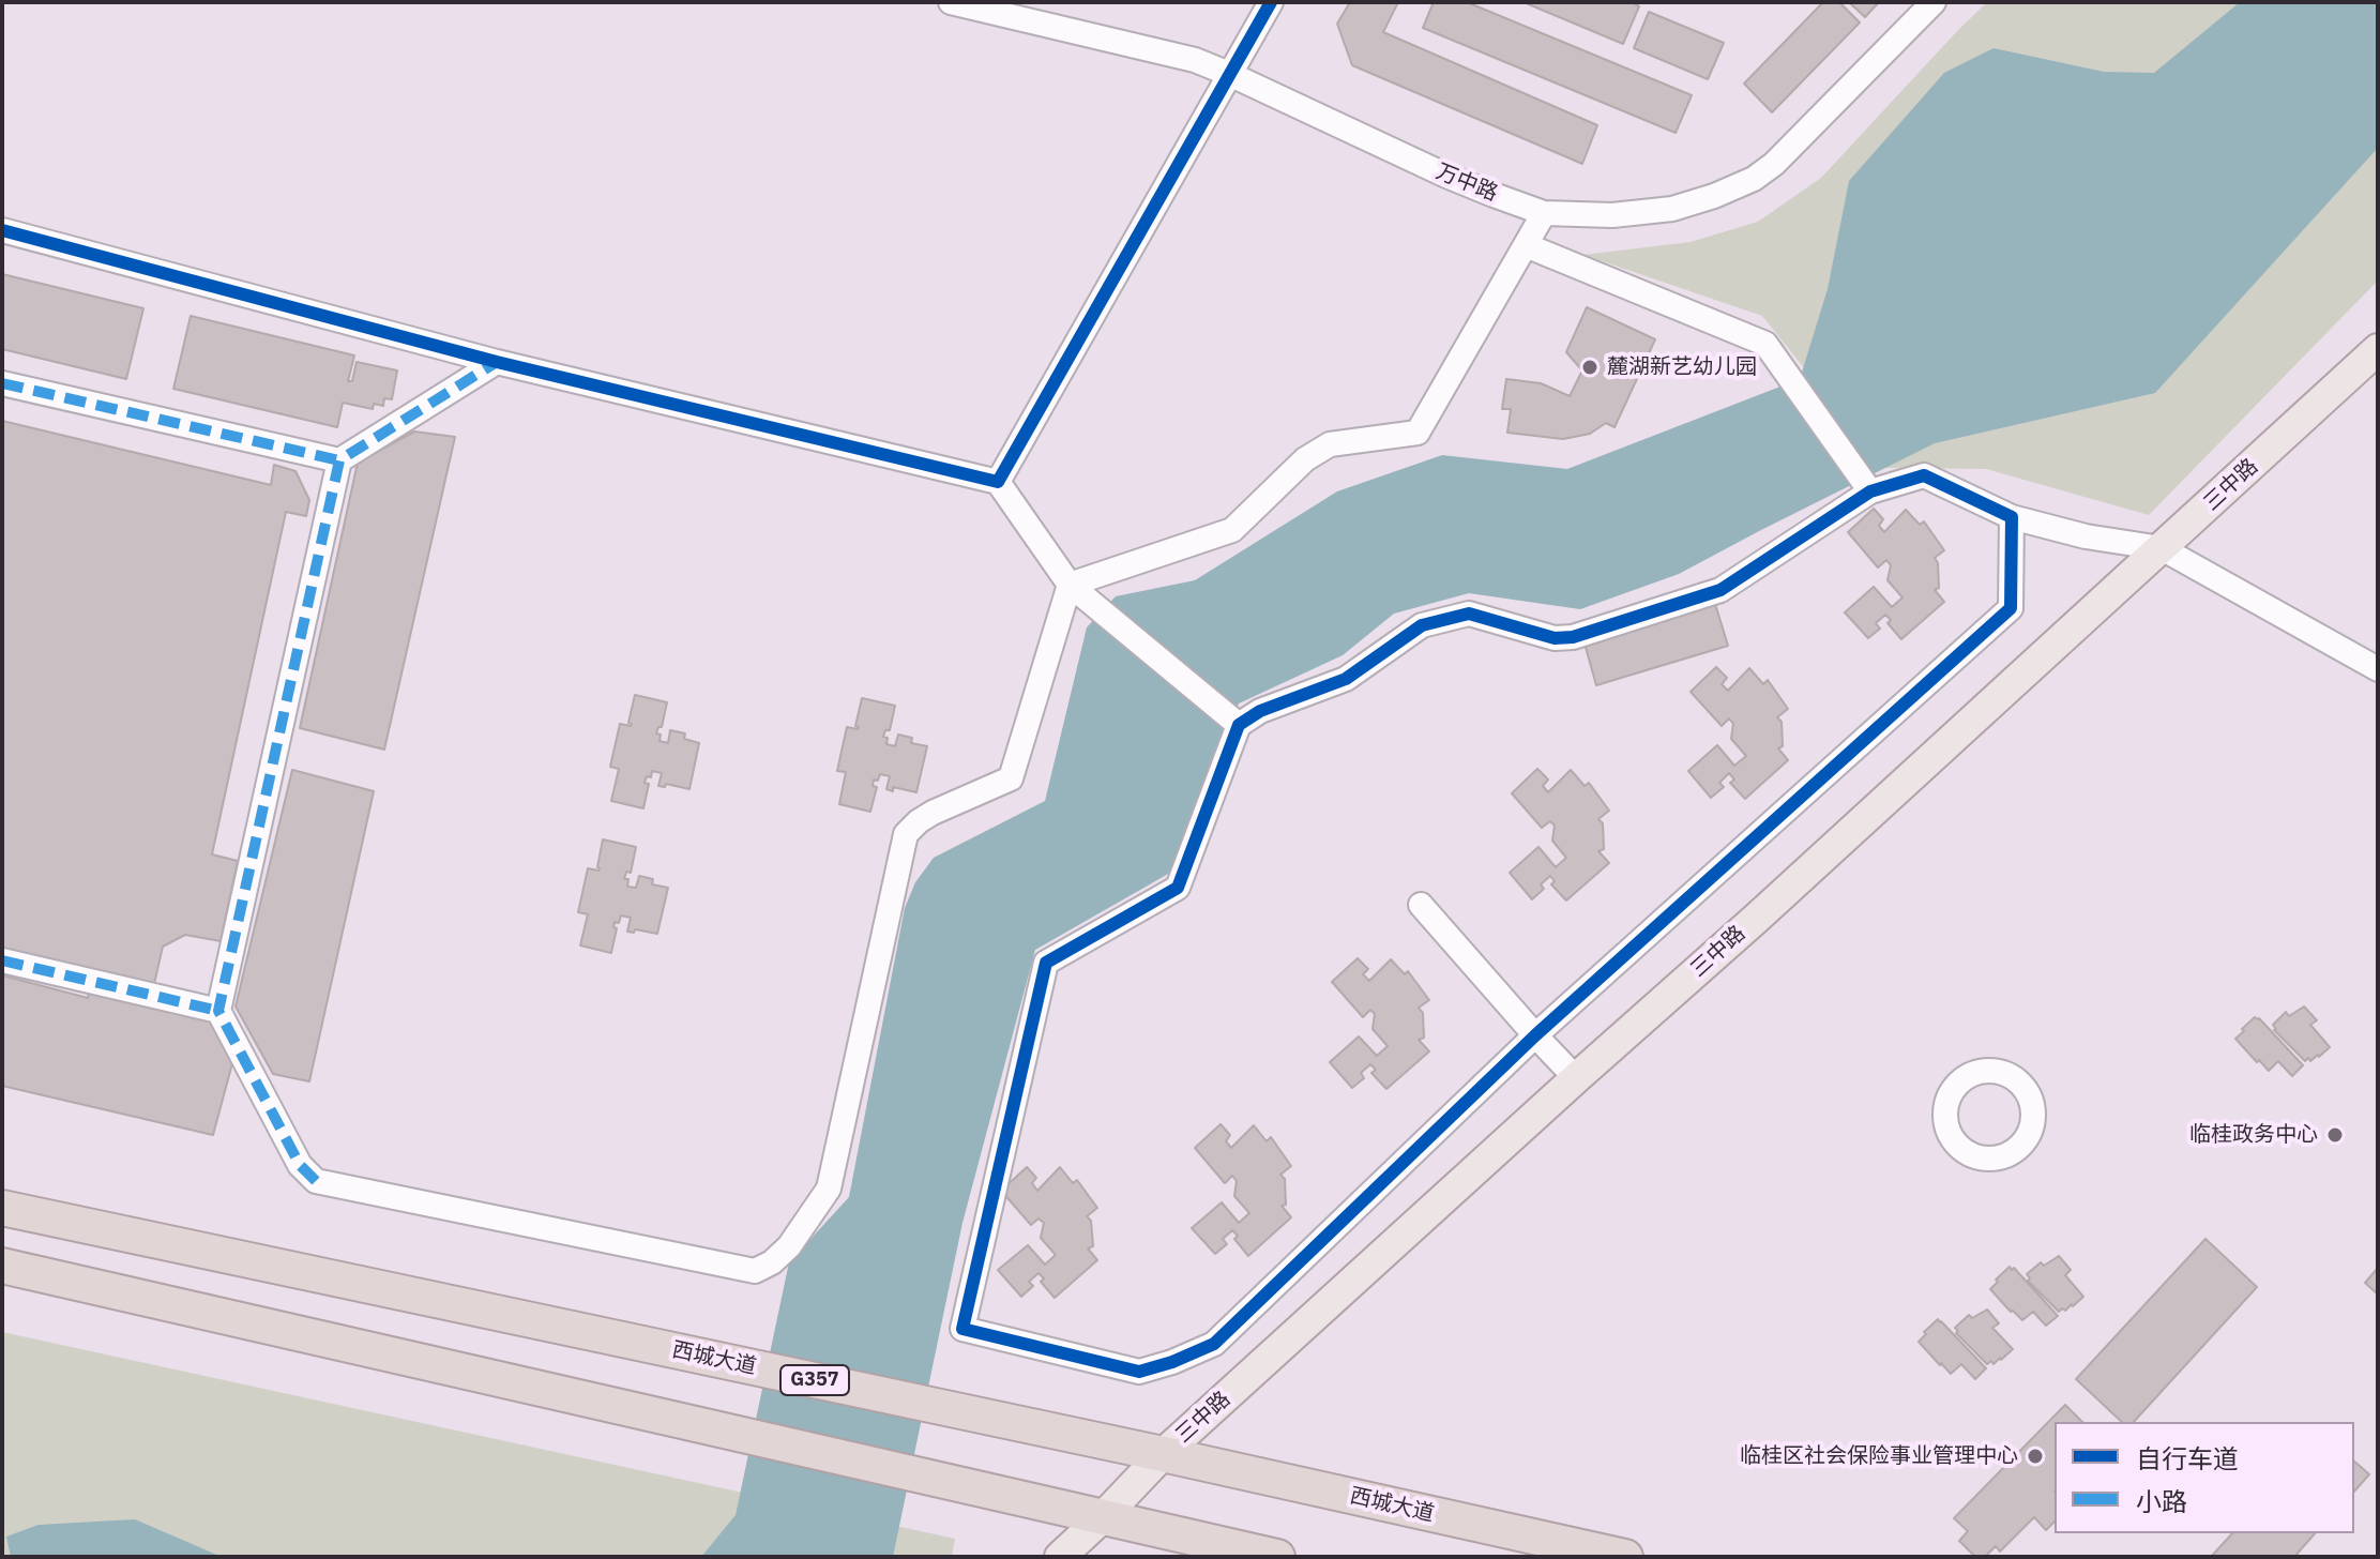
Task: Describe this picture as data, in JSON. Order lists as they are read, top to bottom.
{
  "streets": {
    "highway": ["西城大道", "G357"],
    "main road": ["三中路"],
    "street": ["万中路"]
  },
  "crossings": [
    ["三中路", "西城大道"]
  ],
  "places": ["麓湖新艺幼儿园", "临桂政务中心", "临桂区社会保险事业管理中心"],
  "legend": ["自行车道", "小路"]
}
